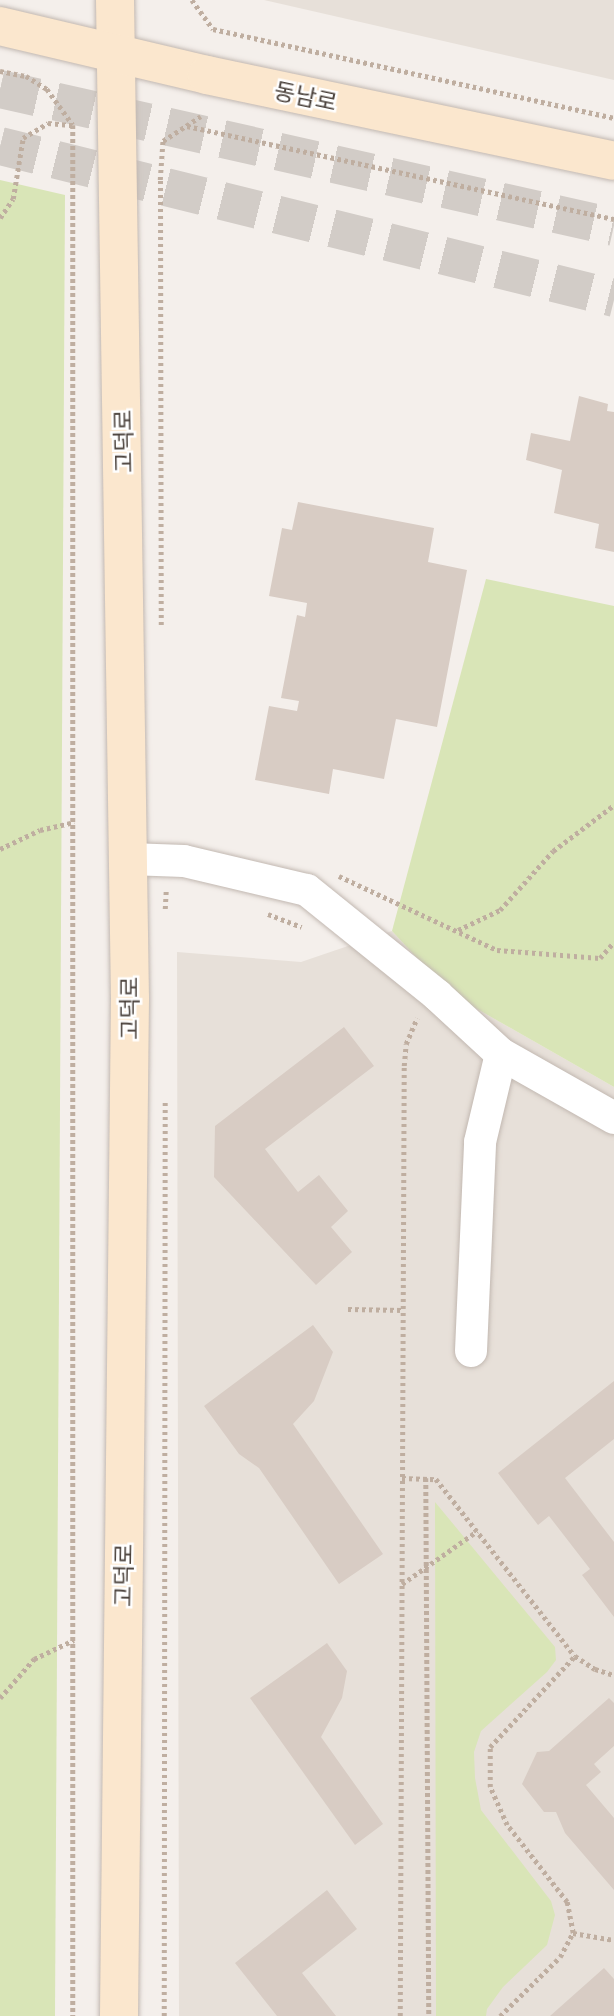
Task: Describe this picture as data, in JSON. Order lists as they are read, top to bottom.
{
  "streets": {
    "main road": ["동남로", "고덕로"]
  },
  "crossings": [
    ["동남로", "고덕로"]
  ]
}
